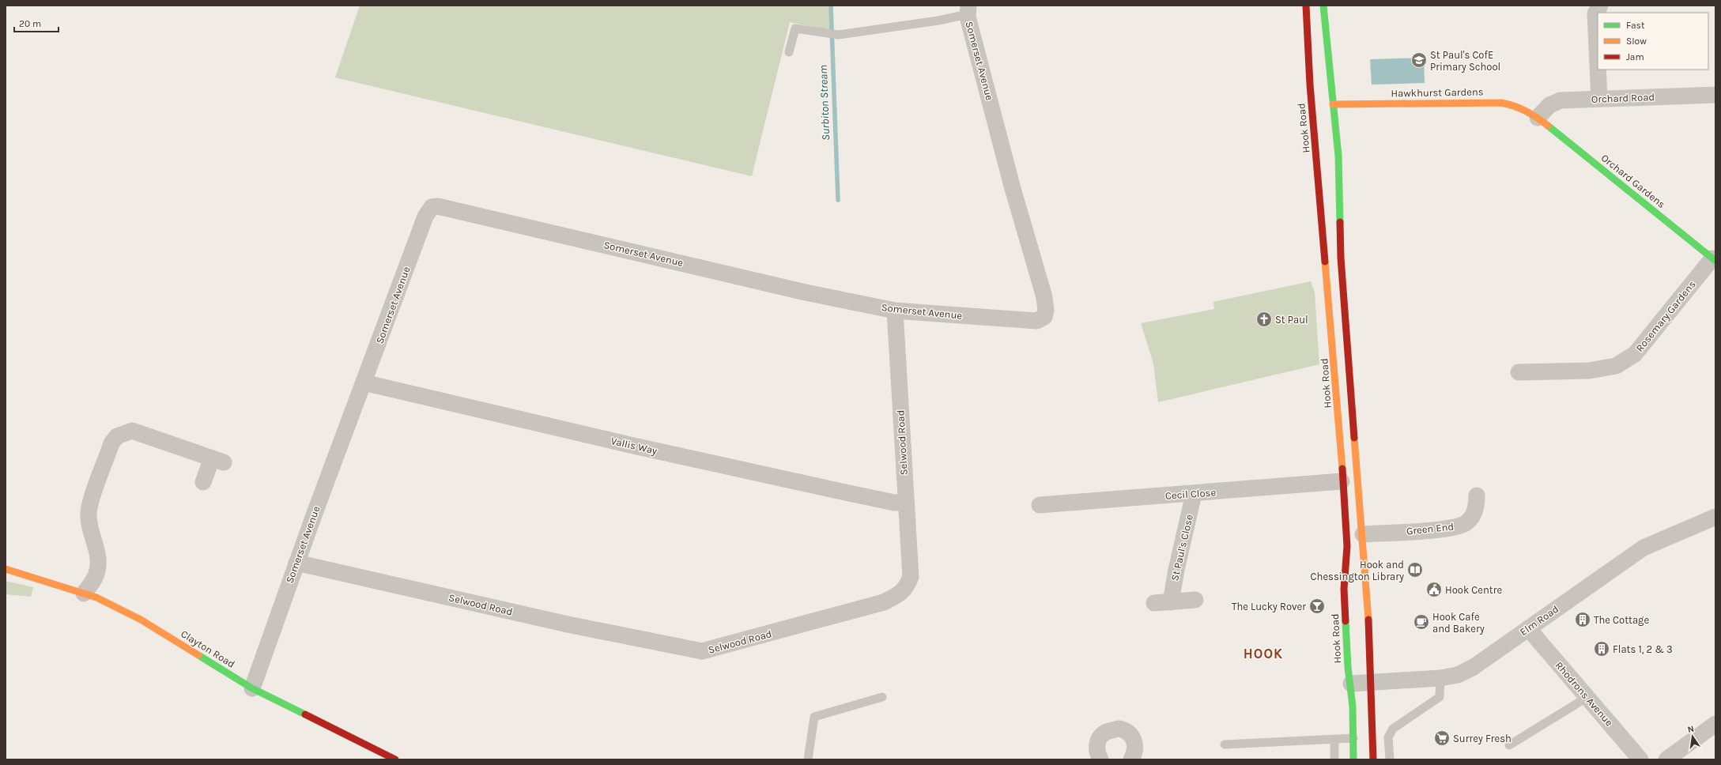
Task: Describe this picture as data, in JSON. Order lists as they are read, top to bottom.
{
  "streets": {
    "main road": [
      "Hawkhurst Gardens",
      "Hook Road",
      "Orchard Gardens",
      "Clayton Road"
    ],
    "street": [
      "Somerset Avenue",
      "Orchard Road",
      "Rosemary Gardens",
      "Selwood Road",
      "Vallis Way",
      "Cecil Close",
      "Green End",
      "St Paul's Close",
      "Elm Road",
      "Rhodrons Avenue"
    ]
  },
  "crossings": [
    ["Somerset Avenue", "Selwood Road"],
    ["Somerset Avenue", "Vallis Way"],
    ["Somerset Avenue", "Clayton Road"],
    ["Hawkhurst Gardens", "Orchard Road"],
    ["Hawkhurst Gardens", "Orchard Gardens"],
    ["Orchard Road", "Orchard Gardens"],
    ["Hook Road", "Cecil Close"],
    ["Hook Road", "Elm Road"],
    ["Orchard Gardens", "Rosemary Gardens"],
    ["Selwood Road", "Vallis Way"],
    ["Cecil Close", "St Paul's Close"],
    ["Elm Road", "Rhodrons Avenue"]
  ],
  "districts": ["HOOK"],
  "water": ["Surbiton Stream"],
  "places": {
    "school or university": ["St Paul's CofE Primary School"],
    "church": ["St Paul"],
    "library": ["Hook and Chessington Library"],
    "public building": ["Hook Centre"],
    "bar": ["The Lucky Rover"],
    "building": ["The Cottage", "Flats 1, 2 & 3"],
    "cafe": ["Hook Cafe and Bakery"],
    "supermarket": ["Surrey Fresh"]
  },
  "legend": ["Fast", "Slow", "Jam"],
  "scale_bar": "20 m",
  "north": "top"
}
